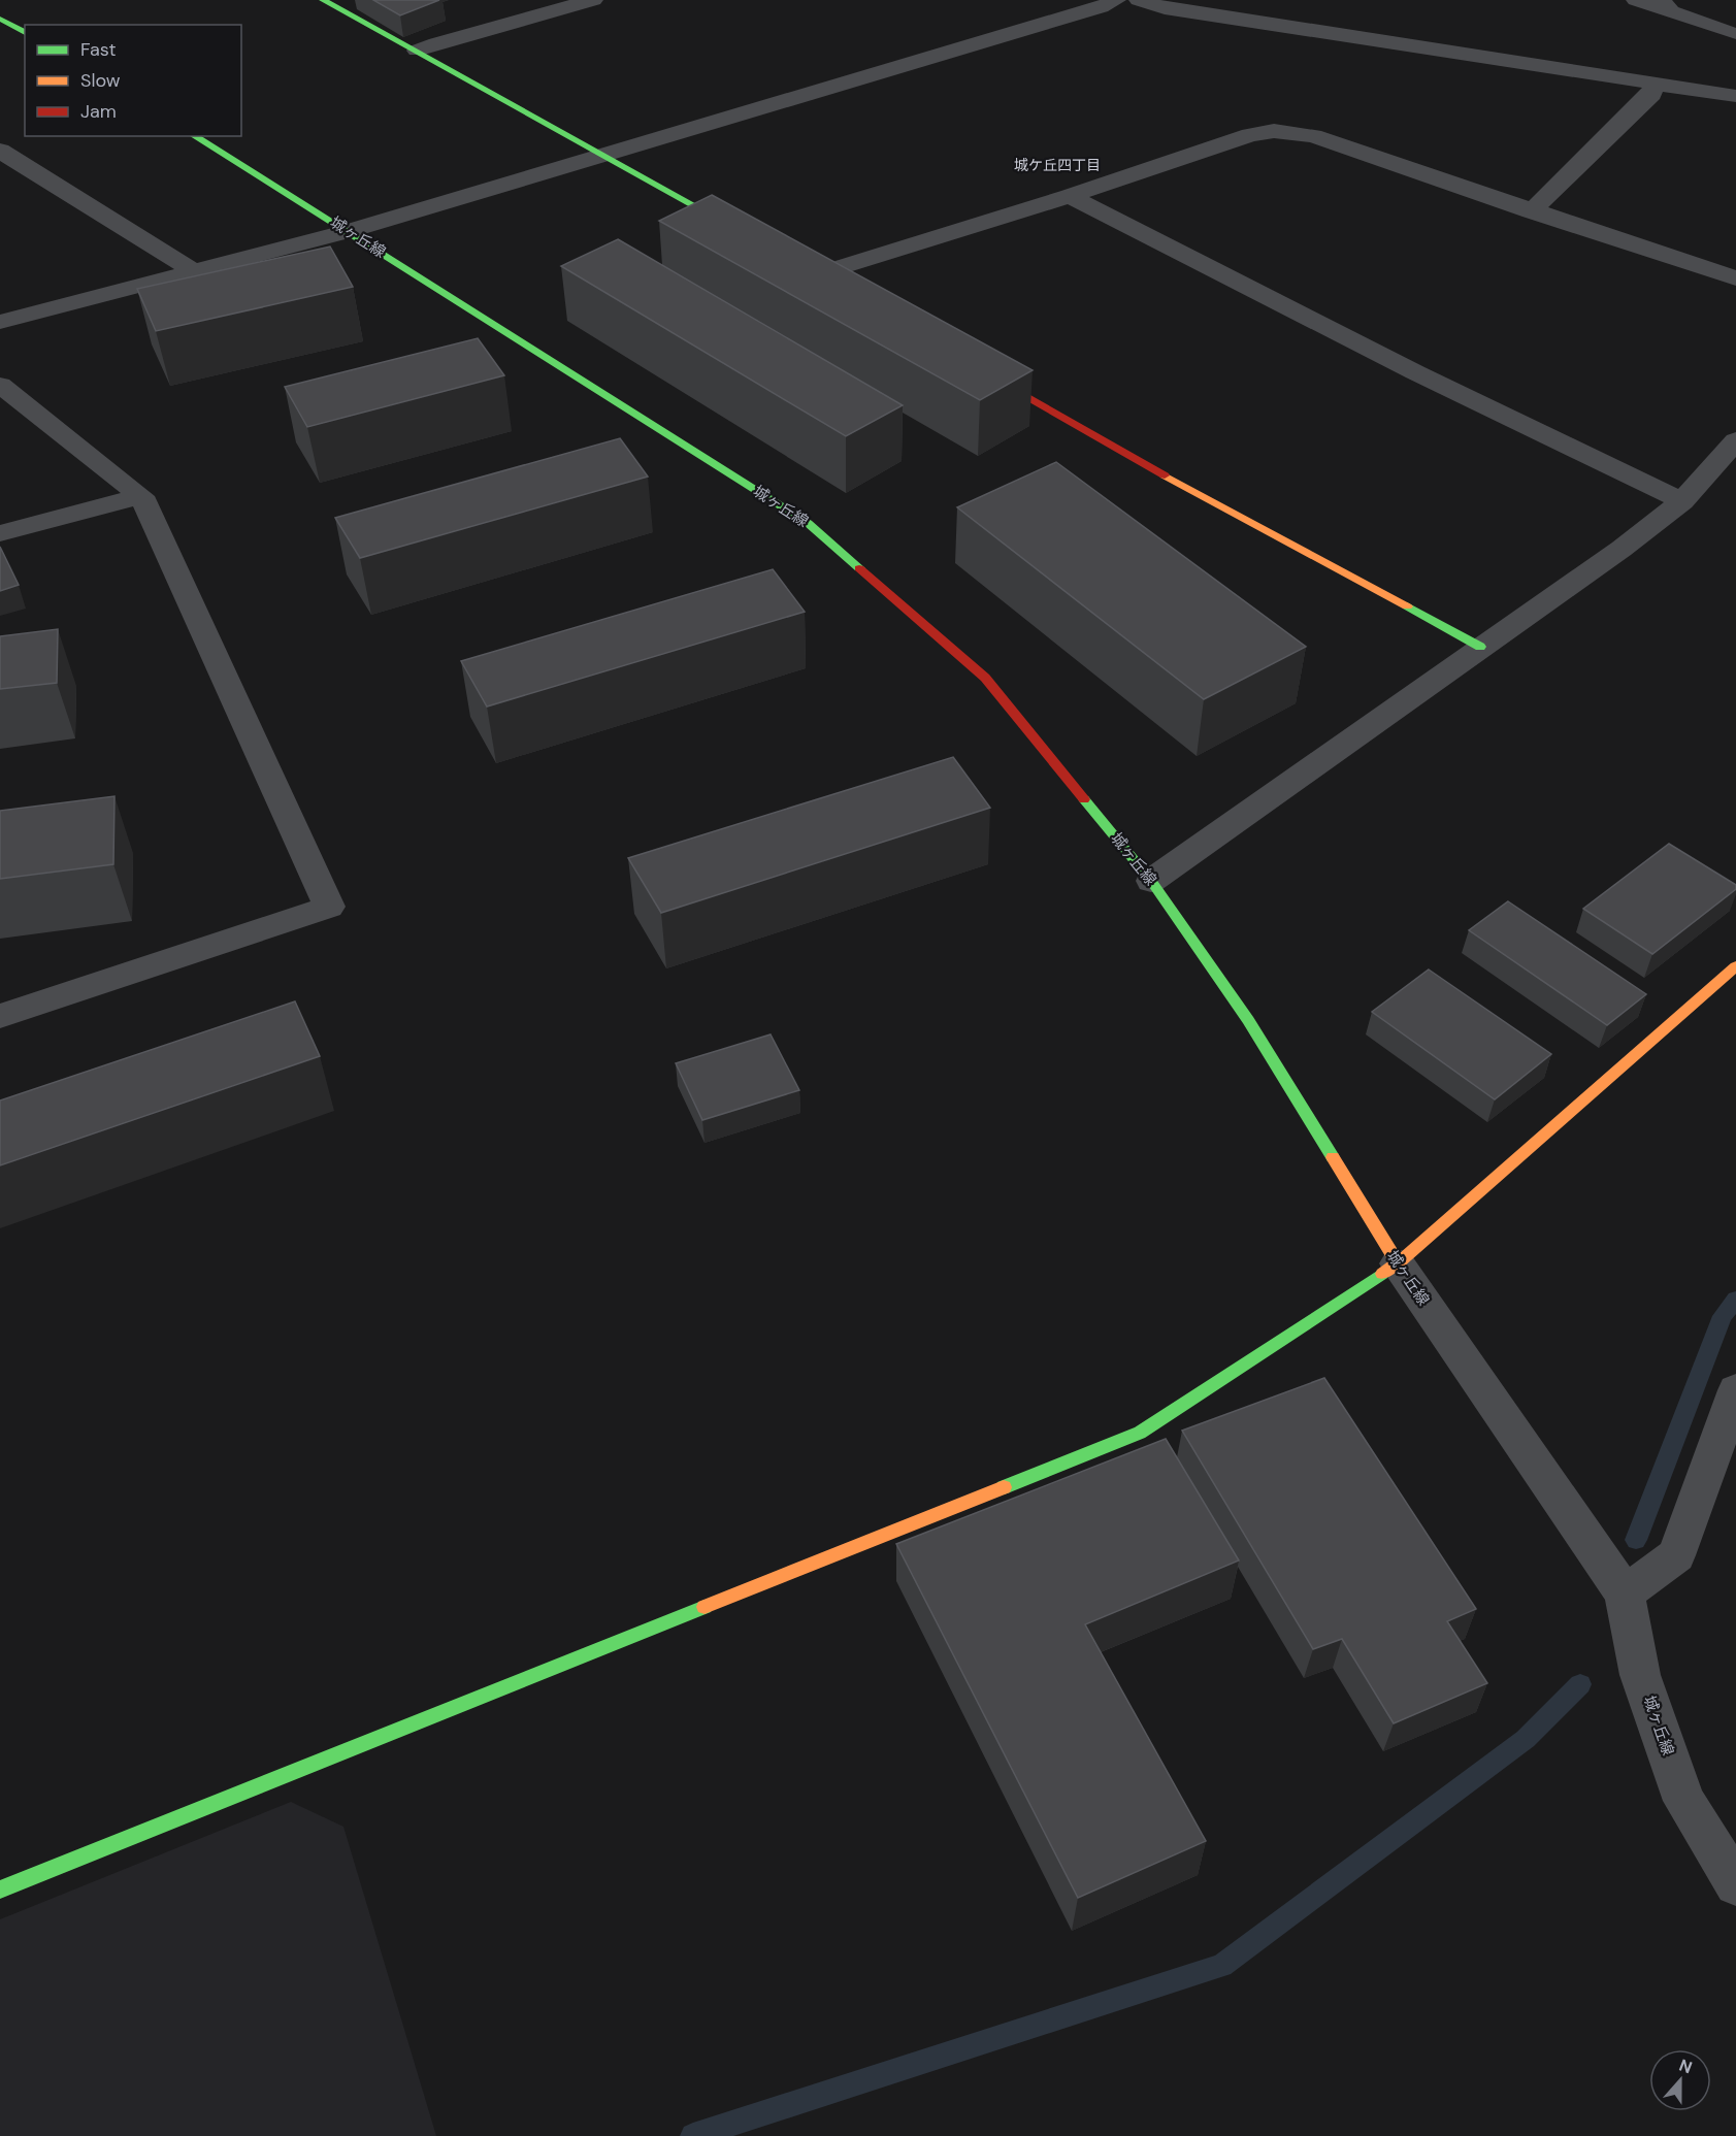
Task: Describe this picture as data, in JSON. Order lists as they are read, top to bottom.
{
  "streets": {
    "street": ["城ヶ丘線"]
  },
  "districts": ["城ケ丘四丁目"],
  "legend": ["Fast", "Slow", "Jam"],
  "north": "top"
}
